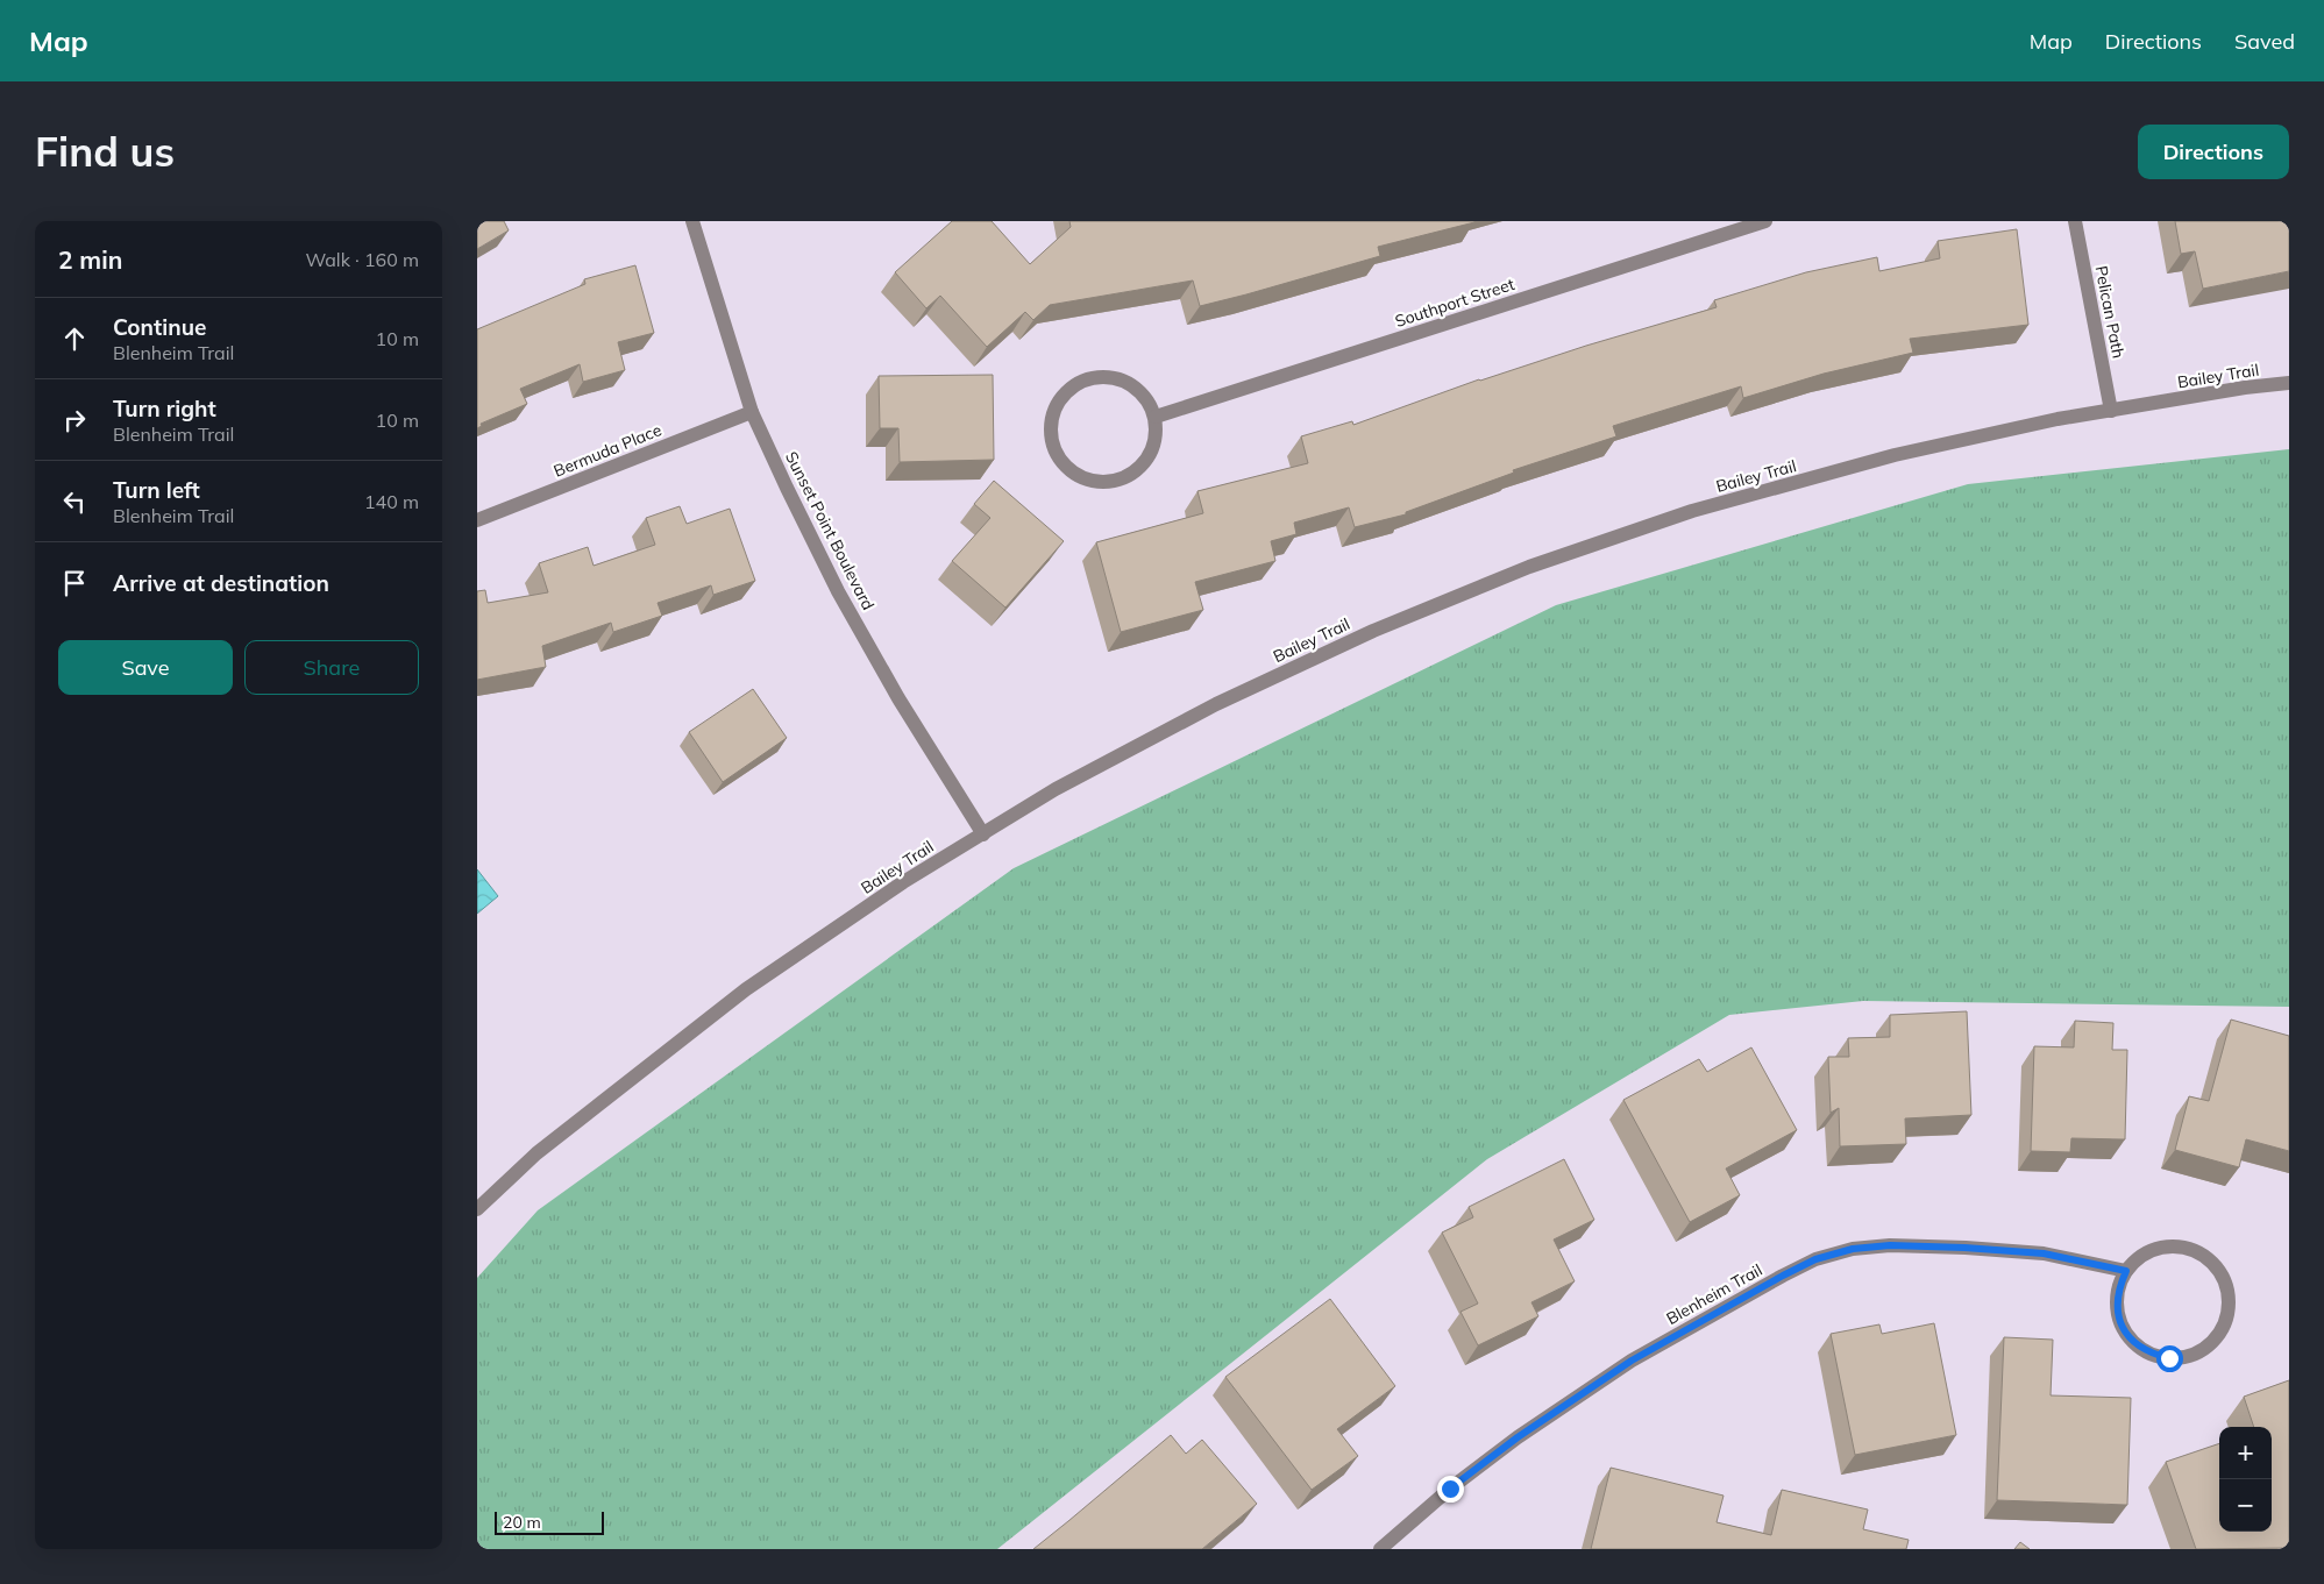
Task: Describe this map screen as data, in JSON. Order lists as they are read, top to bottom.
{
  "streets": {
    "street": [
      "Southport Street",
      "Pelican Path",
      "Bailey Trail",
      "Bermuda Place",
      "Sunset Point Boulevard",
      "Blenheim Trail"
    ]
  },
  "crossings": [
    ["Pelican Path", "Bailey Trail"],
    ["Bailey Trail", "Sunset Point Boulevard"],
    ["Bermuda Place", "Sunset Point Boulevard"]
  ],
  "scale_bar": "20 m",
  "page": {
    "header": "Map",
    "nav": ["Map", "Directions", "Saved"],
    "buttons": [
      "Directions",
      ["Save", "Share"]
    ],
    "title": "Find us",
    "heading": ["2 min", "Walk · 160 m"],
    "list": [
      ["Continue", "Blenheim Trail", "10 m"],
      ["Turn right", "Blenheim Trail", "10 m"],
      ["Turn left", "Blenheim Trail", "140 m"],
      "Arrive at destination"
    ],
    "map_buttons": ["+", "−"],
    "scale": "20 m"
  }
}
